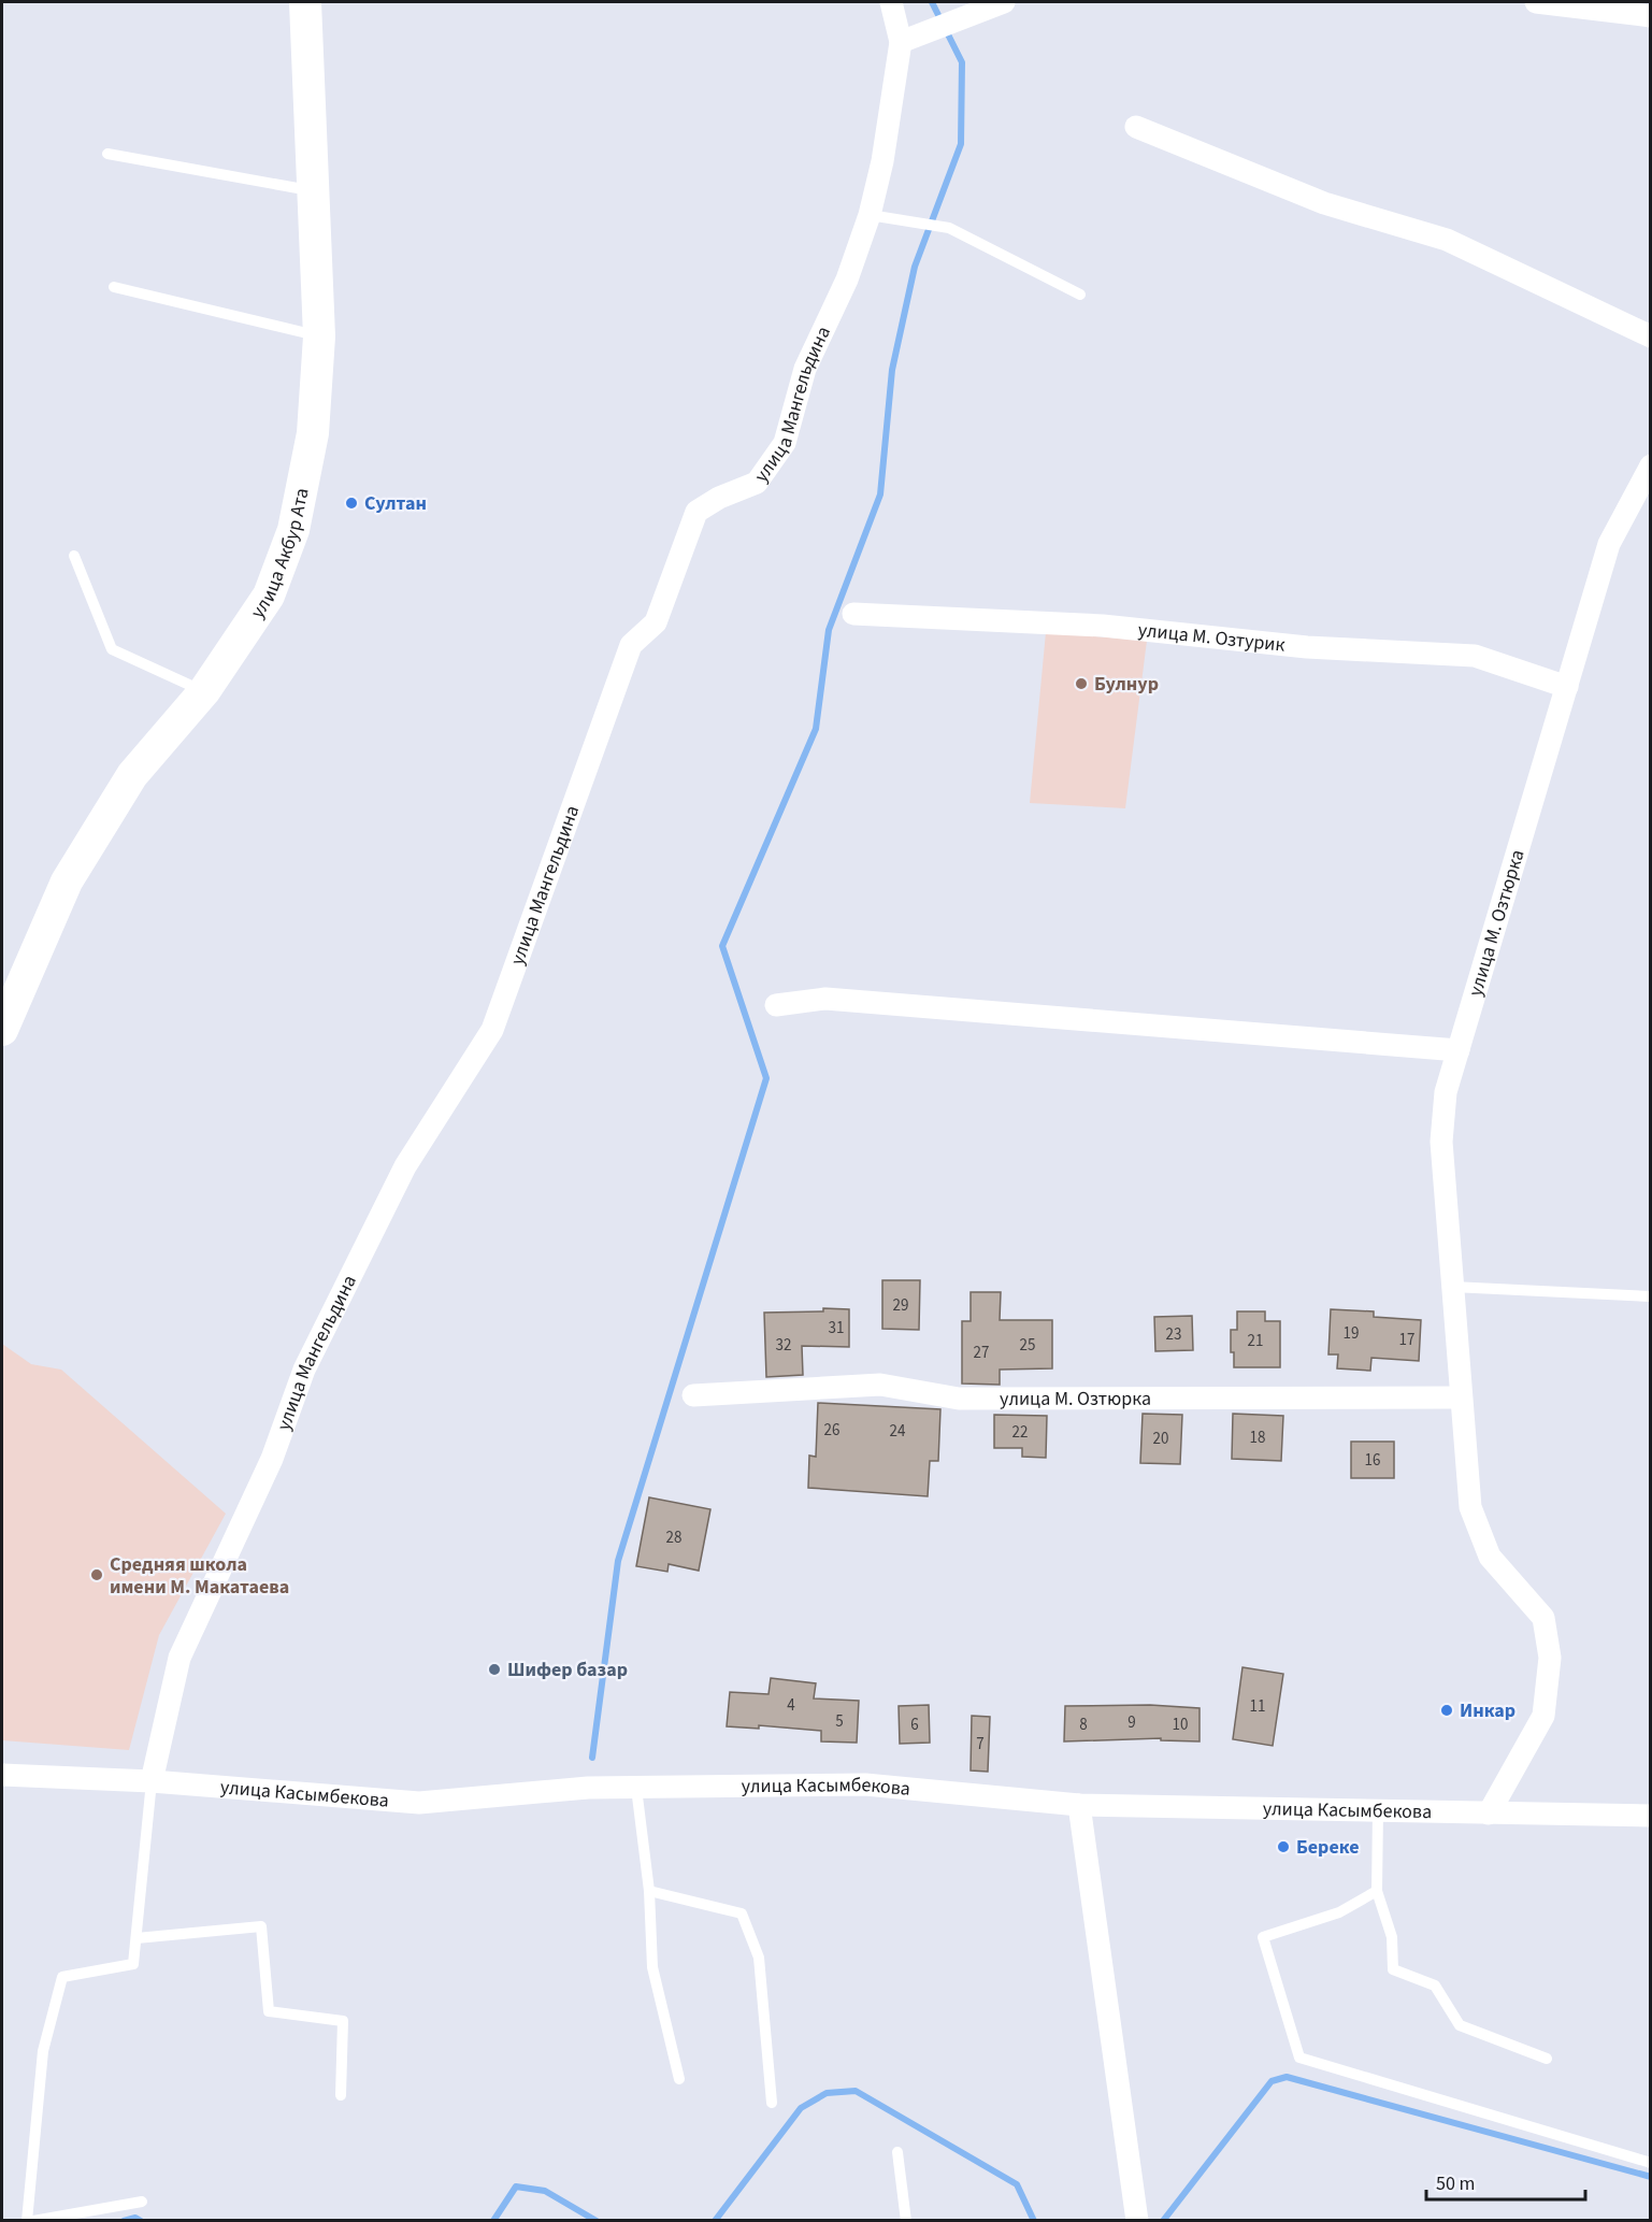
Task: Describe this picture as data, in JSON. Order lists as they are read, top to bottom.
{
  "streets": {
    "main road": ["улица Акбур Ата"],
    "street": [
      "улица Мангельдина",
      "улица М. Озтурик",
      "улица М. Озтюрка",
      "улица Касымбекова"
    ]
  },
  "crossings": [
    ["улица Мангельдина", "улица Касымбекова"],
    ["улица М. Озтурик", "улица М. Озтюрка"],
    ["улица М. Озтюрка", "улица Касымбекова"]
  ],
  "places": [
    "Султан",
    "Булнур",
    "Средняя школа имени М. Макатаева",
    "Шифер базар",
    "Инкар",
    "Береке"
  ],
  "house_numbers": [
    "29",
    "31",
    "19",
    "23",
    "17",
    "21",
    "32",
    "25",
    "27",
    "26",
    "24",
    "22",
    "18",
    "20",
    "16",
    "28",
    "4",
    "11",
    "5",
    "9",
    "6",
    "8",
    "10",
    "7"
  ],
  "scale_bar": "50 m"
}
